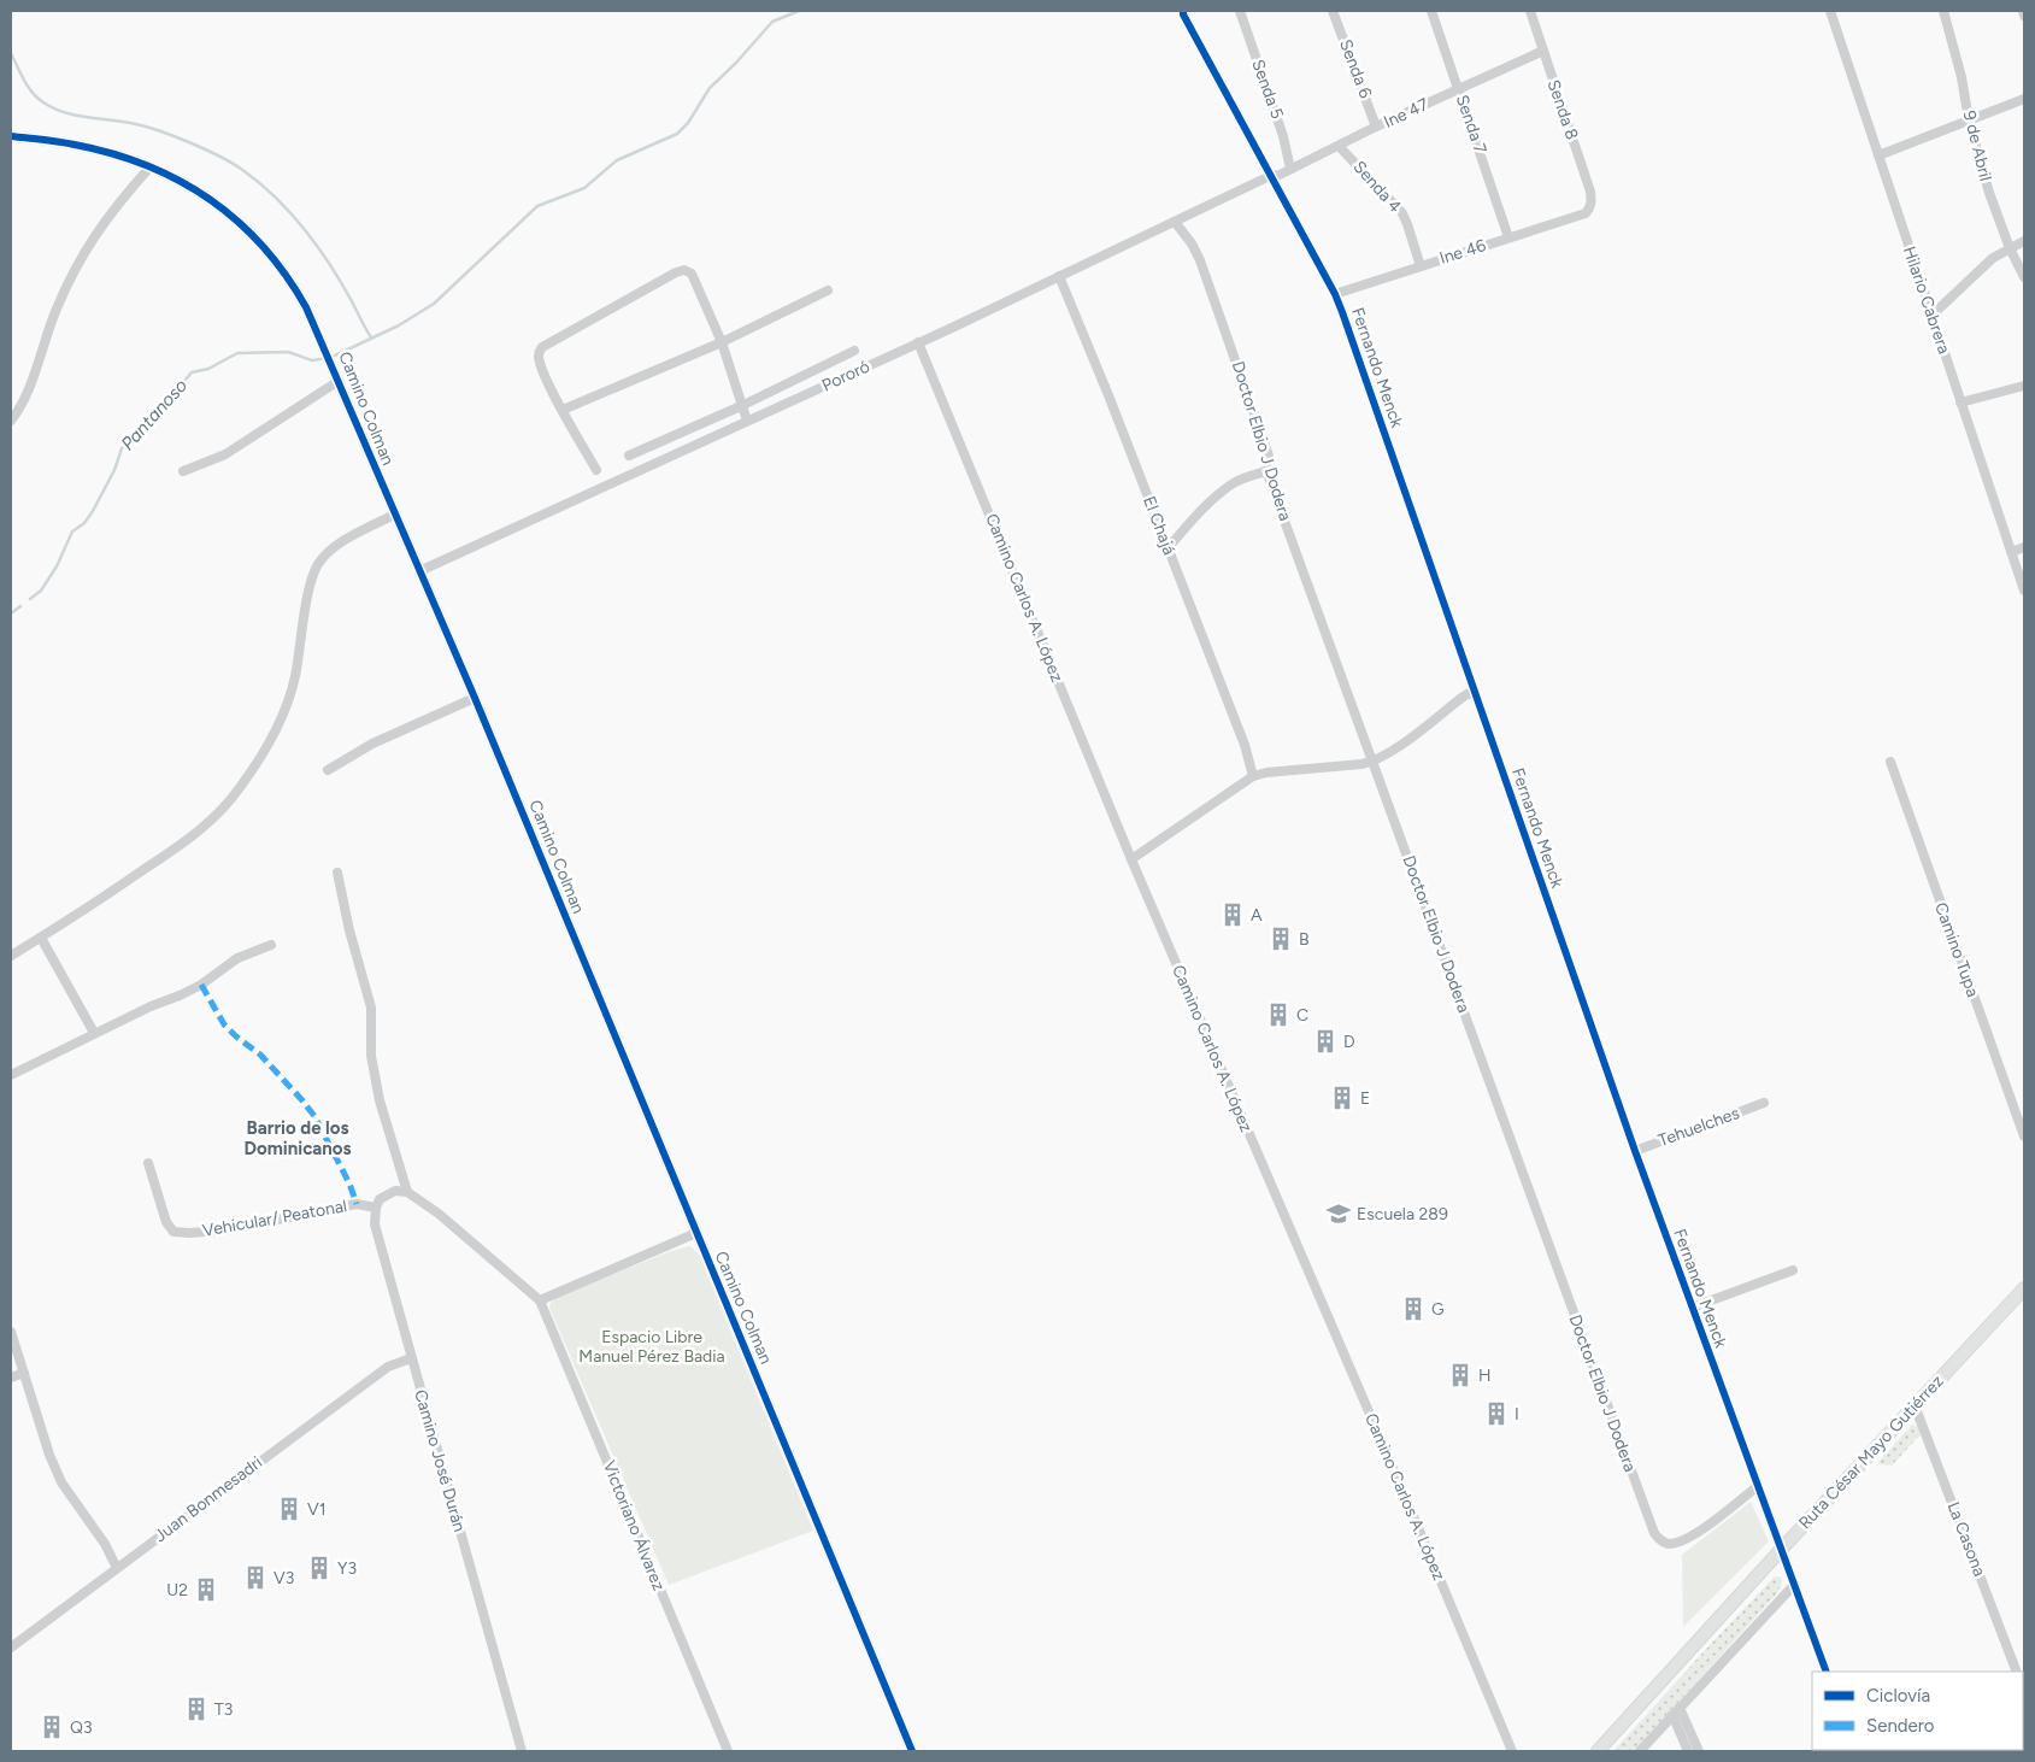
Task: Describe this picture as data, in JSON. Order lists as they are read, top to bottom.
{
  "streets": {
    "main road": ["Ruta César Mayo Gutiérrez"],
    "street": [
      "Senda 6",
      "Senda 5",
      "Senda 8",
      "Ine 47",
      "Senda 7",
      "9 de Abril",
      "Senda 4",
      "Ine 46",
      "Hilario Cabrera",
      "Fernando Menck",
      "Pororó",
      "Camino Colman",
      "Doctor Elbio J Dodera",
      "El Chajá",
      "Camino Carlos A. López",
      "Camino Tupa",
      "Tehuelches",
      "Vehicular/ Peatonal",
      "Camino José Durán",
      "Juan Bonmesadri",
      "Victoriano Álvarez",
      "La Casona"
    ]
  },
  "crossings": [
    ["Senda 6", "Ine 47"],
    ["Senda 5", "Ine 47"],
    ["Senda 8", "Ine 47"],
    ["Senda 8", "Ine 46"],
    ["Ine 47", "Senda 7"],
    ["Ine 47", "Senda 4"],
    ["Ine 47", "Fernando Menck"],
    ["Ine 47", "Pororó"],
    ["Senda 7", "Ine 46"],
    ["Senda 4", "Ine 46"],
    ["Ine 46", "Fernando Menck"],
    ["Fernando Menck", "Pororó"],
    ["Fernando Menck", "Doctor Elbio J Dodera"],
    ["Fernando Menck", "Tehuelches"],
    ["Fernando Menck", "Ruta César Mayo Gutiérrez"],
    ["Pororó", "Camino Colman"],
    ["Pororó", "Doctor Elbio J Dodera"],
    ["Pororó", "El Chajá"],
    ["Pororó", "Camino Carlos A. López"],
    ["Vehicular/ Peatonal", "Camino José Durán"],
    ["Ruta César Mayo Gutiérrez", "La Casona"],
    ["Camino José Durán", "Juan Bonmesadri"]
  ],
  "districts": ["Barrio de los Dominicanos"],
  "water": ["Pantanoso"],
  "parks": ["Espacio Libre Manuel Pérez Badia"],
  "places": {
    "building": [
      "A",
      "B",
      "C",
      "D",
      "E",
      "G",
      "H",
      "I",
      "V1",
      "Y3",
      "V3",
      "U2",
      "T3",
      "Q3"
    ],
    "school or university": ["Escuela 289"]
  },
  "legend": ["Ciclovía", "Sendero"]
}
